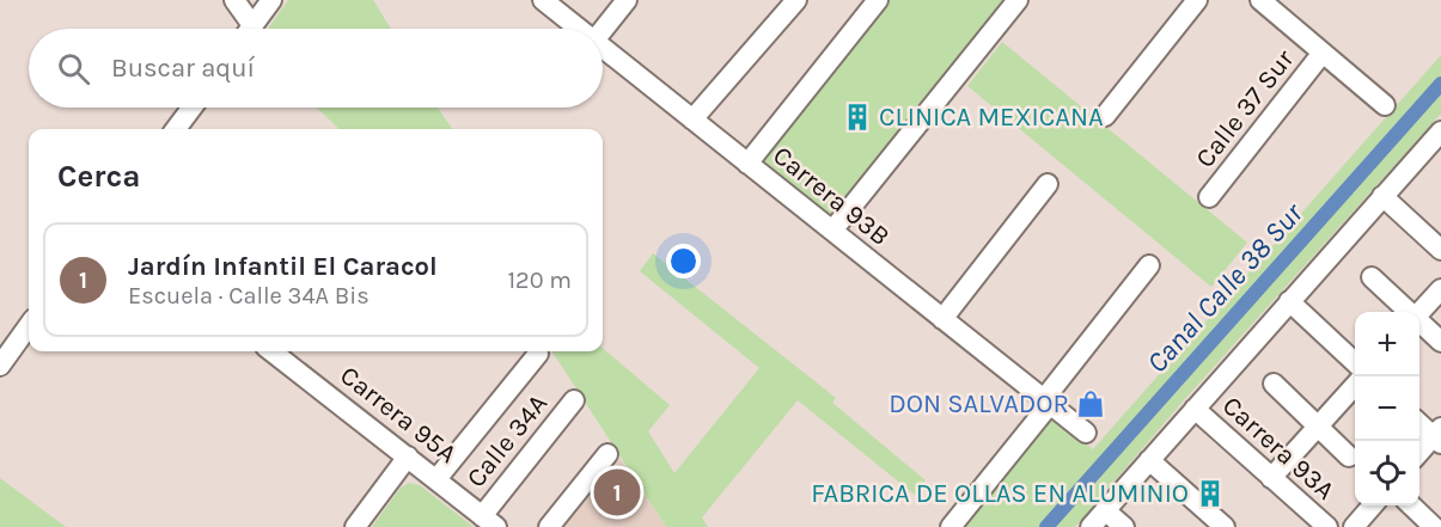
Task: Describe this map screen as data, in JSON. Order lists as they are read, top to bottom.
{
  "streets": {
    "street": [
      "Calle 37 Sur",
      "Carrera 93B",
      "Carrera 95A",
      "Calle 34A",
      "Carrera 93A"
    ]
  },
  "crossings": [
    ["Carrera 95A", "Calle 34A"]
  ],
  "water": ["Canal Calle 38 Sur"],
  "places": {
    "building": ["CLINICA MEXICANA", "FABRICA DE OLLAS EN ALUMINIO"],
    "shop": ["DON SALVADOR"]
  },
  "page": {
    "search": "Buscar aquí",
    "heading": "Cerca",
    "list": [
      {
        "mark": "1",
        "name": "Jardín Infantil El Caracol",
        "note": "Escuela · Calle 34A Bis",
        "value": "120 m"
      }
    ],
    "map_buttons": ["+", "−"],
    "pins": "1"
  }
}
